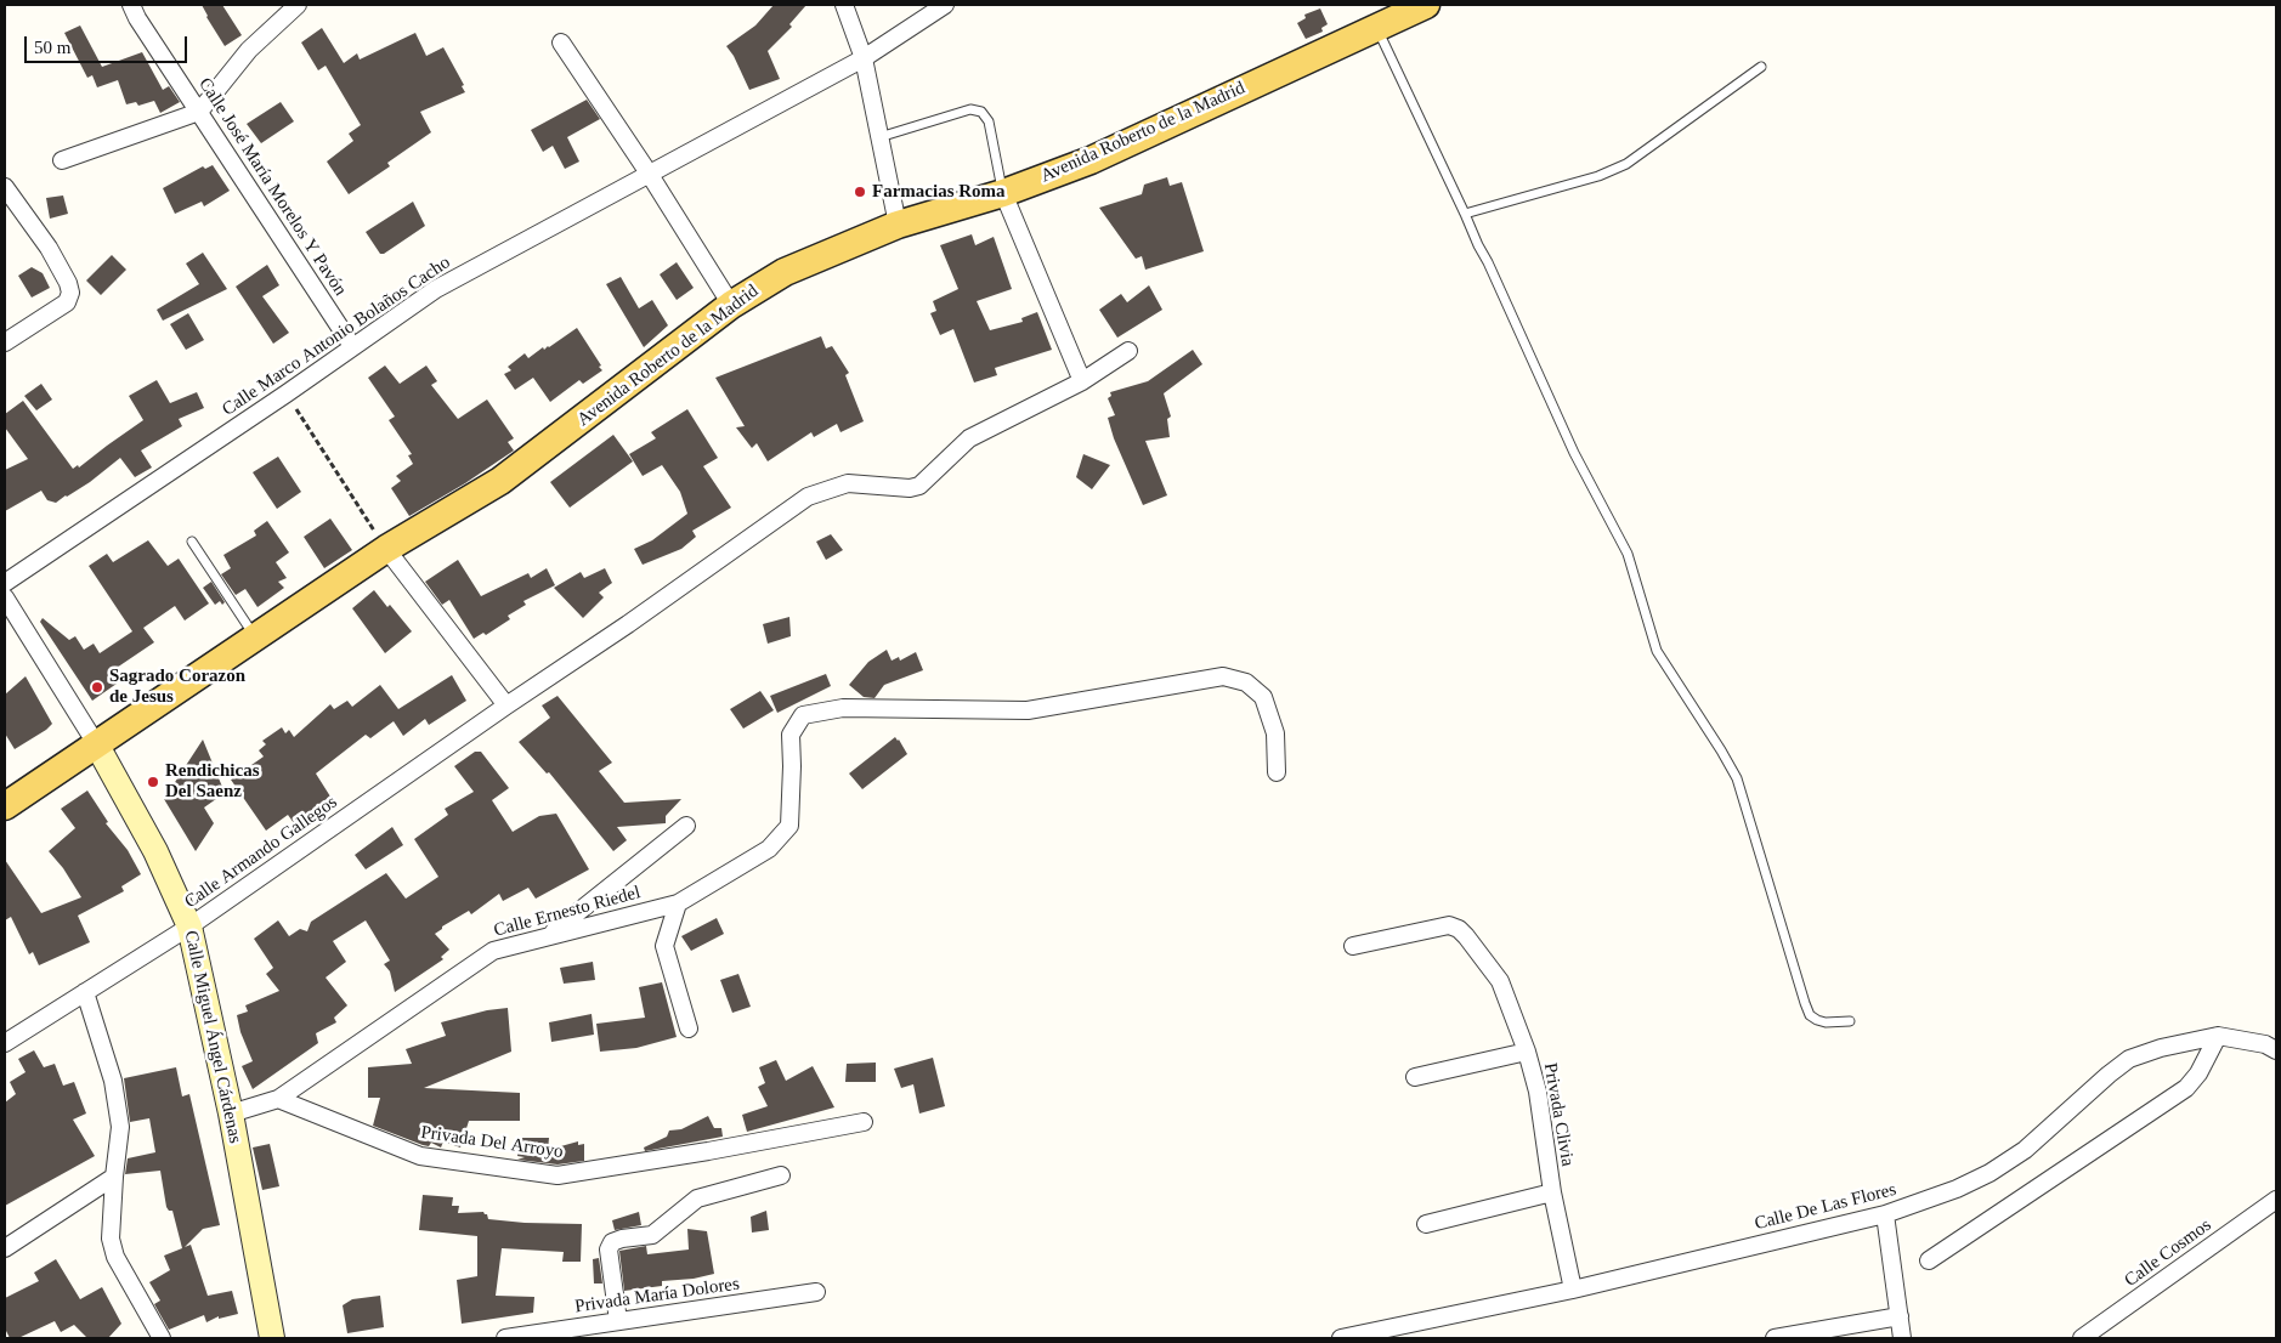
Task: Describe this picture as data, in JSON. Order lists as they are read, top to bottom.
{
  "streets": {
    "main road": ["Avenida Roberto de la Madrid"],
    "street": [
      "Calle José María Morelos Y Pavón",
      "Calle Marco Antonio Bolaños Cacho",
      "Calle Armando Gallegos",
      "Calle Ernesto Riedel",
      "Calle Miguel Ángel Cárdenas",
      "Privada Clivia",
      "Privada Del Arroyo",
      "Calle De Las Flores",
      "Calle Cosmos",
      "Privada María Dolores"
    ]
  },
  "crossings": [
    ["Avenida Roberto de la Madrid", "Calle Miguel Ángel Cárdenas"],
    ["Calle José María Morelos Y Pavón", "Calle Marco Antonio Bolaños Cacho"],
    ["Calle Armando Gallegos", "Calle Miguel Ángel Cárdenas"],
    ["Calle Ernesto Riedel", "Privada Del Arroyo"],
    ["Privada Clivia", "Calle De Las Flores"]
  ],
  "places": ["Farmacias Roma", "Sagrado Corazon de Jesus", "Rendichicas Del Saenz"],
  "scale_bar": "50 m"
}
